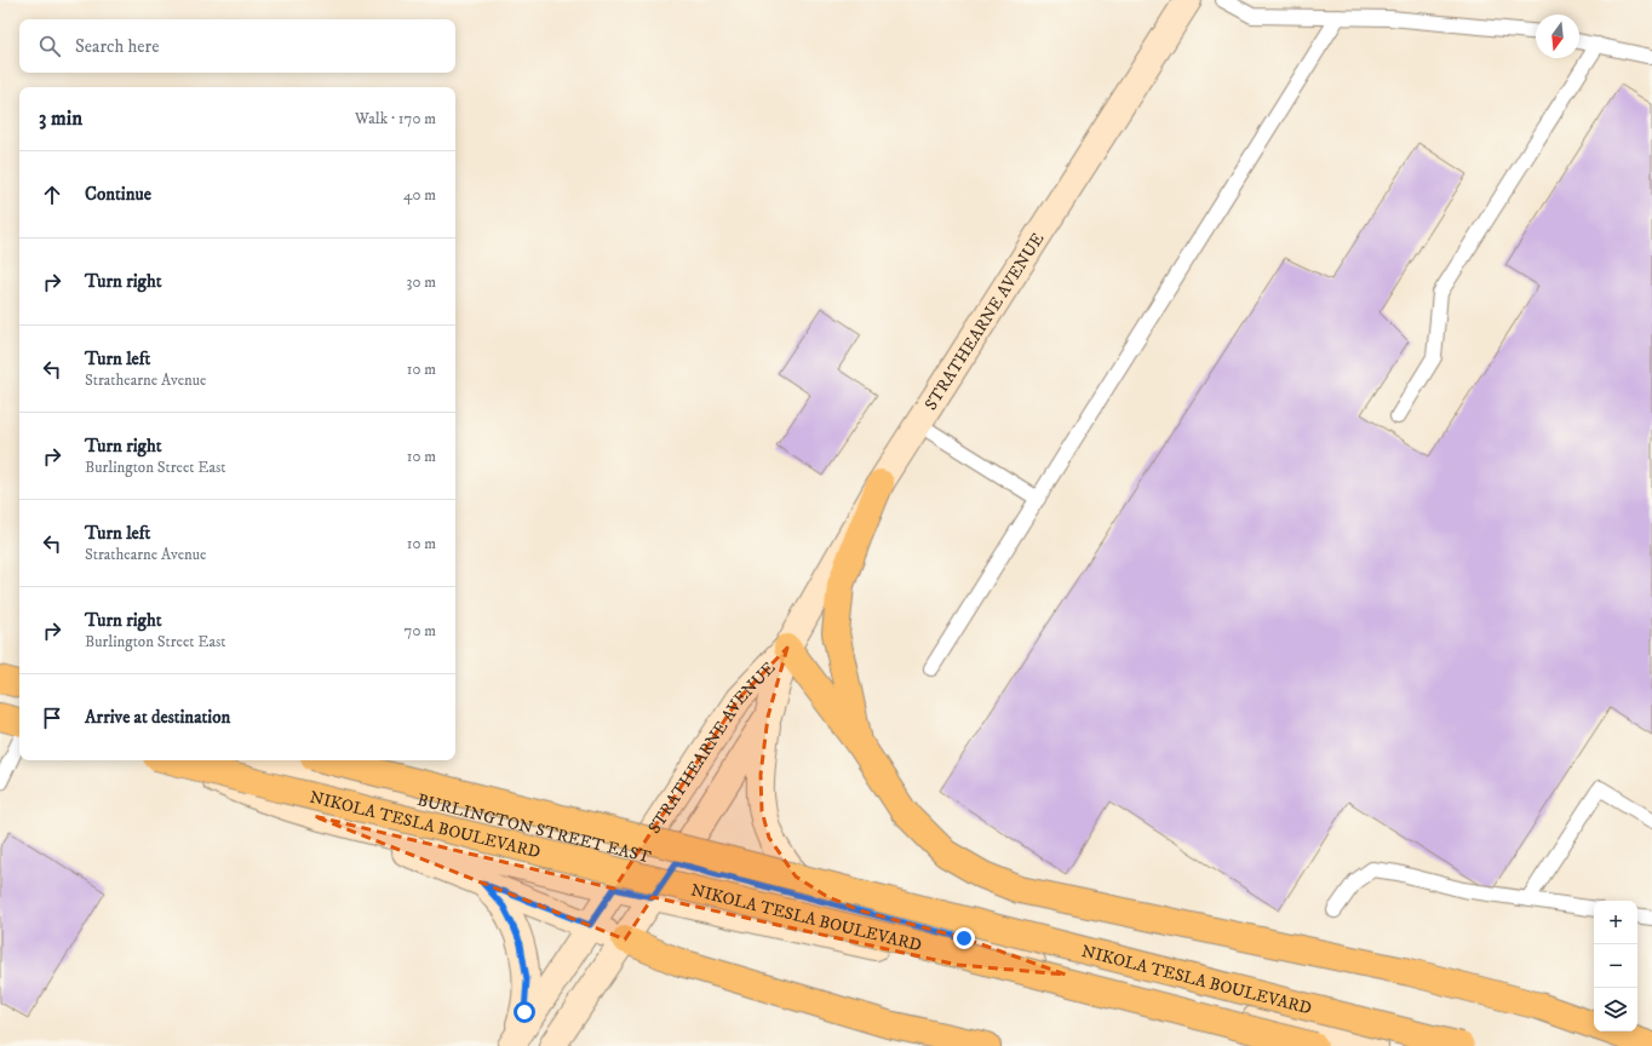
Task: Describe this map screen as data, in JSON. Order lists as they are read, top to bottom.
{
  "streets": {
    "highway": ["NIKOLA TESLA BOULEVARD"],
    "main road": ["STRATHEARNE AVENUE", "BURLINGTON STREET EAST"]
  },
  "crossings": [
    ["STRATHEARNE AVENUE", "BURLINGTON STREET EAST"]
  ],
  "north": "bottom",
  "page": {
    "search": "Search here",
    "heading": ["3 min", "Walk · 170 m"],
    "list": [
      ["Continue", "40 m"],
      ["Turn right", "30 m"],
      ["Turn left", "Strathearne Avenue", "10 m"],
      ["Turn right", "Burlington Street East", "10 m"],
      ["Turn left", "Strathearne Avenue", "10 m"],
      ["Turn right", "Burlington Street East", "70 m"],
      "Arrive at destination"
    ],
    "map_buttons": ["+", "−"]
  }
}
